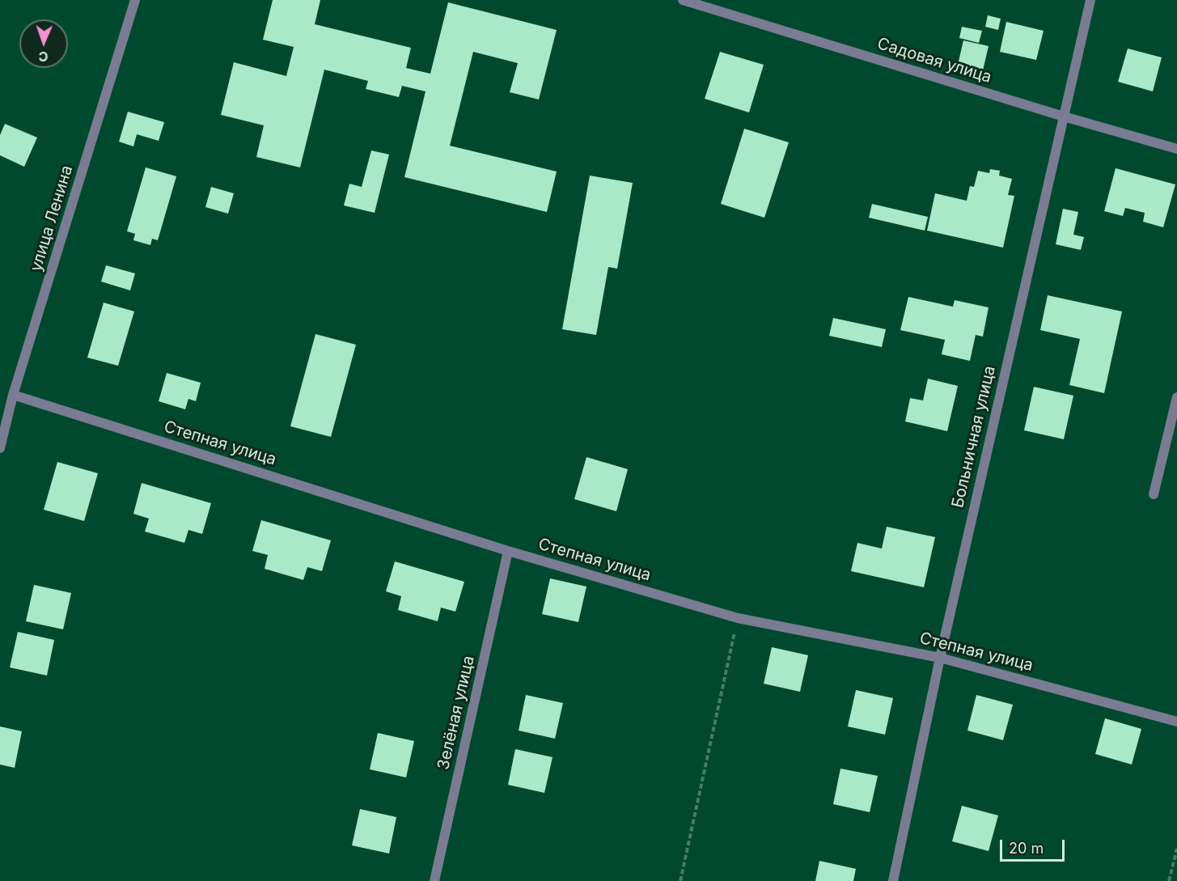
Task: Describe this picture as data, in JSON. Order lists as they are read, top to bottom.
{
  "streets": {
    "street": [
      "Садовая улица",
      "улица Ленина",
      "Больничная улица",
      "Степная улица",
      "Зелёная улица"
    ]
  },
  "crossings": [
    ["Садовая улица", "Больничная улица"],
    ["улица Ленина", "Степная улица"],
    ["Больничная улица", "Степная улица"],
    ["Степная улица", "Зелёная улица"]
  ],
  "scale_bar": "20 m",
  "north": "bottom"
}
